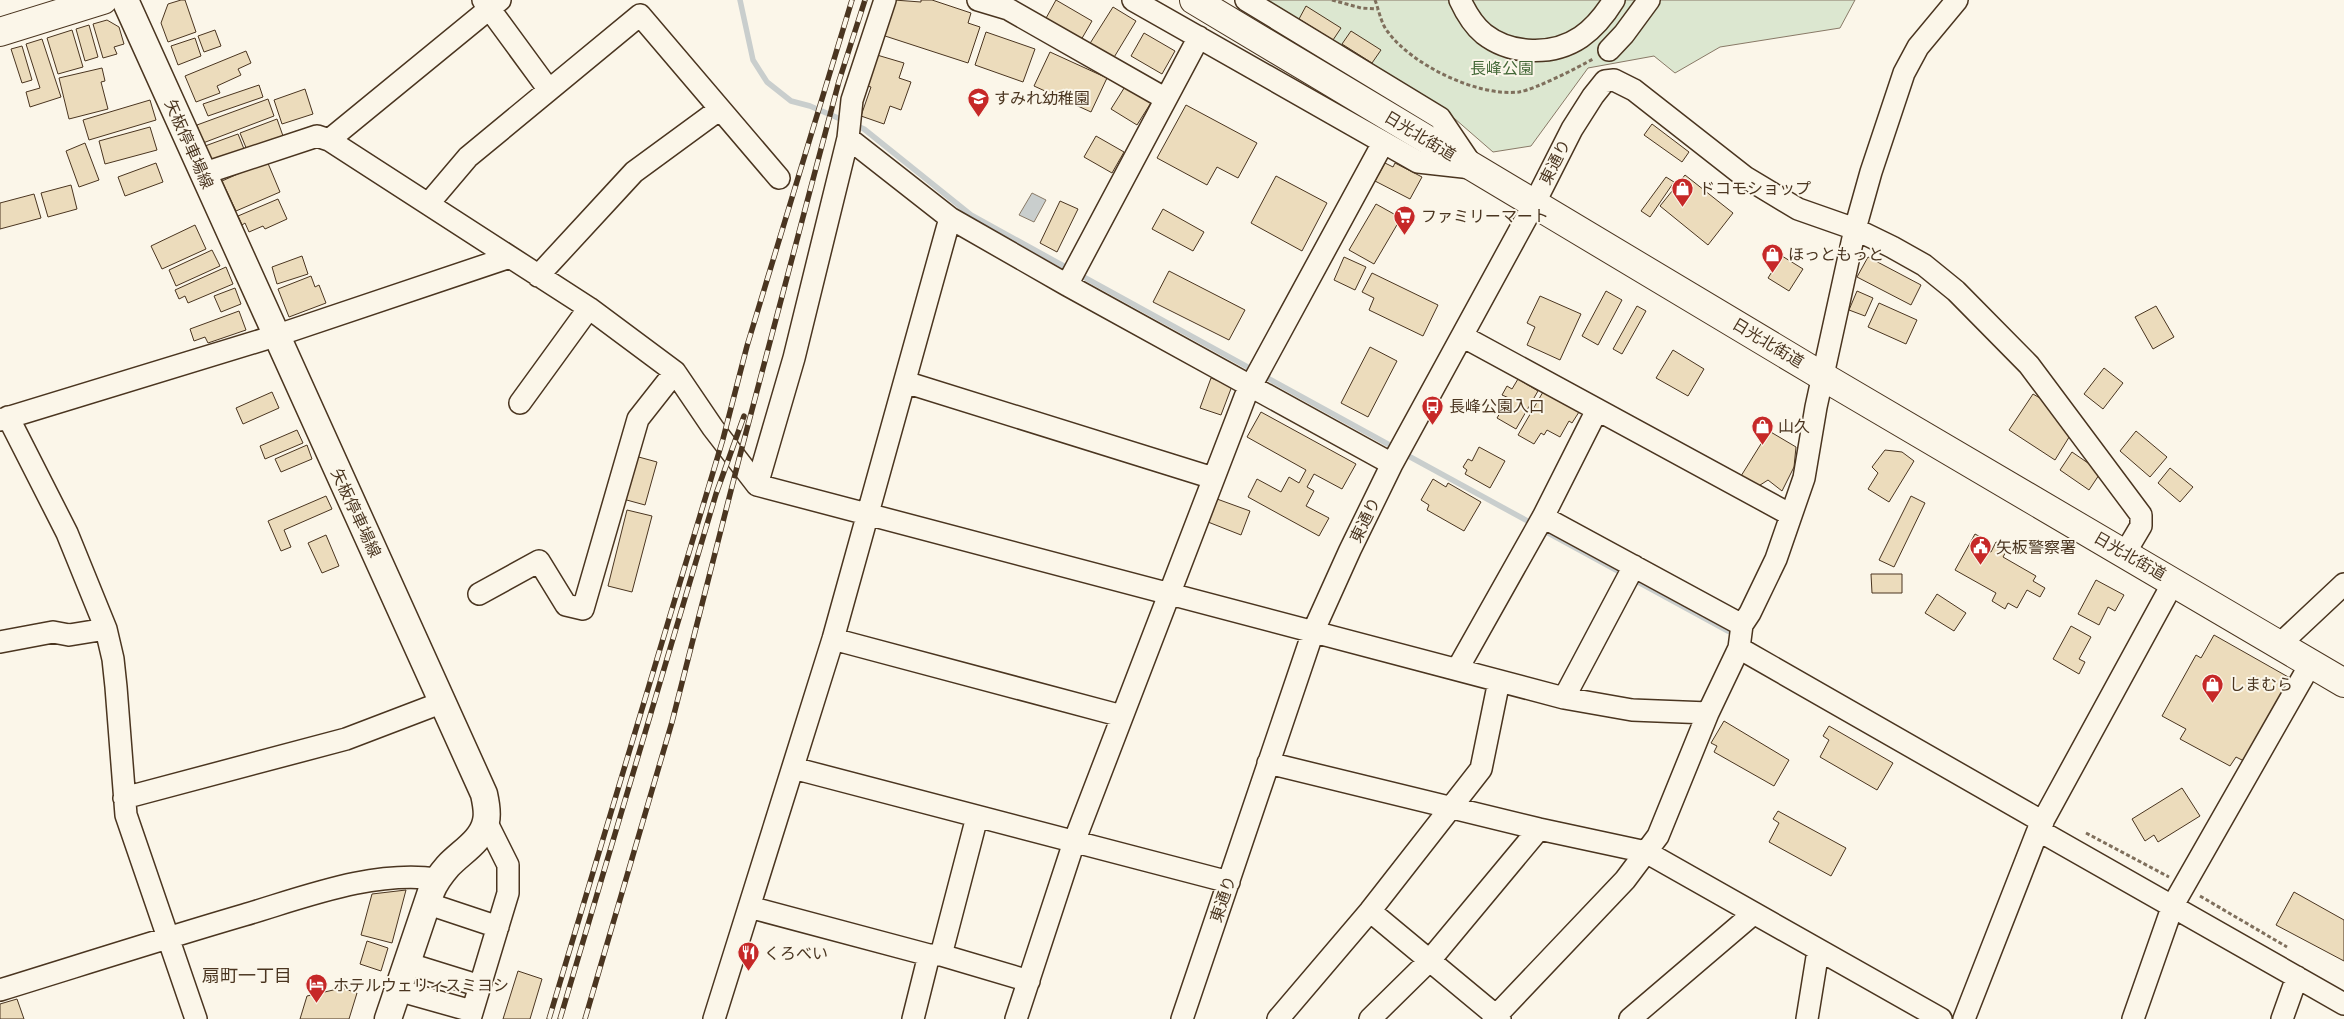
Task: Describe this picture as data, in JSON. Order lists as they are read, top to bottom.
{
  "streets": {
    "highway": ["日光北街道"],
    "main road": ["矢板停車場線"],
    "street": ["東通り"]
  },
  "crossings": [
    ["日光北街道", "東通り"]
  ],
  "districts": ["扇町一丁目"],
  "parks": ["長峰公園"],
  "places": {
    "school or university": ["すみれ幼稚園"],
    "shop": [
      "ドコモショップ",
      "ほっともっと",
      "山久",
      "しまむら"
    ],
    "supermarket": ["ファミリーマート"],
    "bus stop": ["長峰公園入口"],
    "public building": ["矢板警察署"],
    "restaurant": ["くろべい"],
    "hotel": ["ホテルウェリィスミヨシ"]
  }
}
